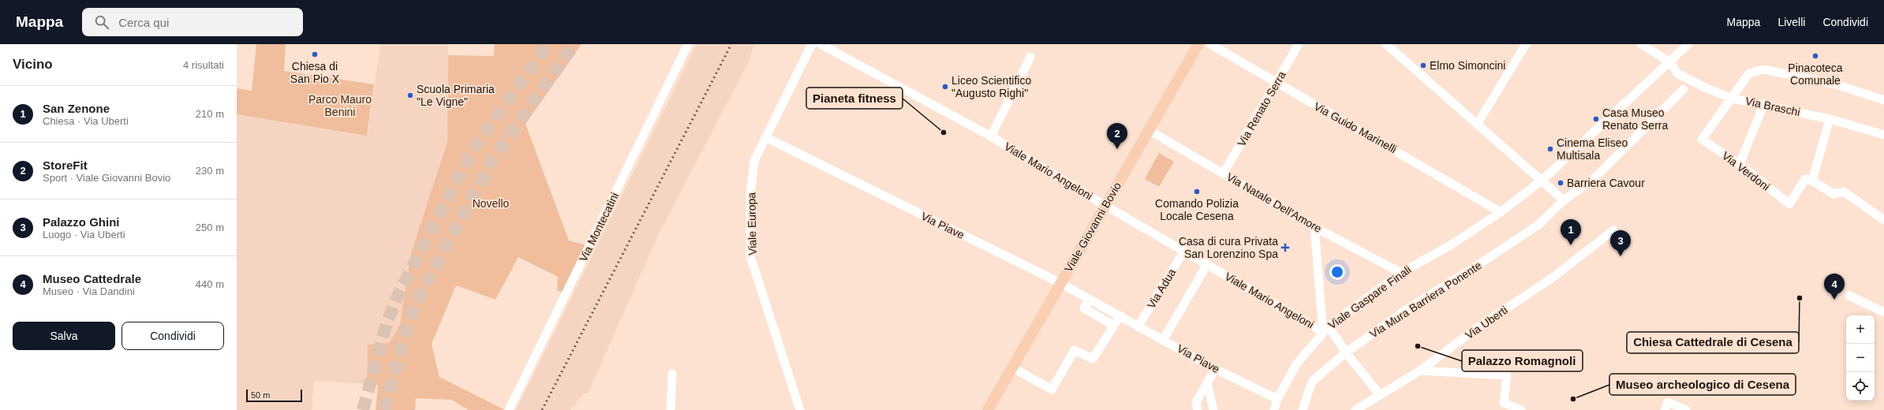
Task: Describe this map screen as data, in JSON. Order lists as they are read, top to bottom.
{
  "streets": {
    "main road": ["Viale Giovanni Bovio"],
    "street": [
      "Via Braschi",
      "Via Renato Serra",
      "Via Guido Marinelli",
      "Viale Mario Angeloni",
      "Via Verdoni",
      "Via Natale Dell'Amore",
      "Viale Europa",
      "Via Piave",
      "Via Montecatini",
      "Via Adua",
      "Viale Gaspare Finali",
      "Via Mura Barriera Ponente",
      "Via Uberti"
    ]
  },
  "crossings": [
    ["Via Braschi", "Via Verdoni"],
    ["Via Braschi", "Viale Gaspare Finali"],
    ["Via Renato Serra", "Via Guido Marinelli"],
    ["Via Renato Serra", "Via Natale Dell'Amore"],
    ["Via Guido Marinelli", "Viale Gaspare Finali"],
    ["Viale Mario Angeloni", "Viale Giovanni Bovio"],
    ["Viale Mario Angeloni", "Via Adua"],
    ["Viale Mario Angeloni", "Viale Gaspare Finali"],
    ["Via Natale Dell'Amore", "Viale Giovanni Bovio"],
    ["Via Natale Dell'Amore", "Viale Gaspare Finali"],
    ["Viale Europa", "Via Piave"],
    ["Via Piave", "Viale Giovanni Bovio"],
    ["Via Piave", "Via Adua"],
    ["Via Piave", "Viale Gaspare Finali"]
  ],
  "parks": ["Parco Mauro Benini", "Novello"],
  "places": {
    "other": [
      "Chiesa di San Pio X",
      "Pinacoteca Comunale",
      "Elmo Simoncini",
      "Liceo Scientifico \"Augusto Righi\"",
      "Scuola Primaria \"Le Vigne\"",
      "Casa Museo Renato Serra",
      "Pianeta fitness",
      "Cinema Eliseo Multisala",
      "Barriera Cavour",
      "Comando Polizia Locale Cesena",
      "Chiesa Cattedrale di Cesena",
      "Palazzo Romagnoli",
      "Museo archeologico di Cesena"
    ],
    "health": ["Casa di cura Privata San Lorenzino Spa"]
  },
  "scale_bar": "50 m",
  "page": {
    "header": "Mappa",
    "search": "Cerca qui",
    "nav": ["Mappa", "Livelli", "Condividi"],
    "heading": ["Vicino", "4 risultati"],
    "list": [
      {
        "mark": "1",
        "name": "San Zenone",
        "note": "Chiesa · Via Uberti",
        "value": "210 m"
      },
      {
        "mark": "2",
        "name": "StoreFit",
        "note": "Sport · Viale Giovanni Bovio",
        "value": "230 m"
      },
      {
        "mark": "3",
        "name": "Palazzo Ghini",
        "note": "Luogo · Via Uberti",
        "value": "250 m"
      },
      {
        "mark": "4",
        "name": "Museo Cattedrale",
        "note": "Museo · Via Dandini",
        "value": "440 m"
      }
    ],
    "pins": [
      "2",
      "1",
      "3",
      "4"
    ],
    "buttons": ["Salva", "Condividi"],
    "map_buttons": ["+", "−"],
    "scale": "50 m"
  }
}
